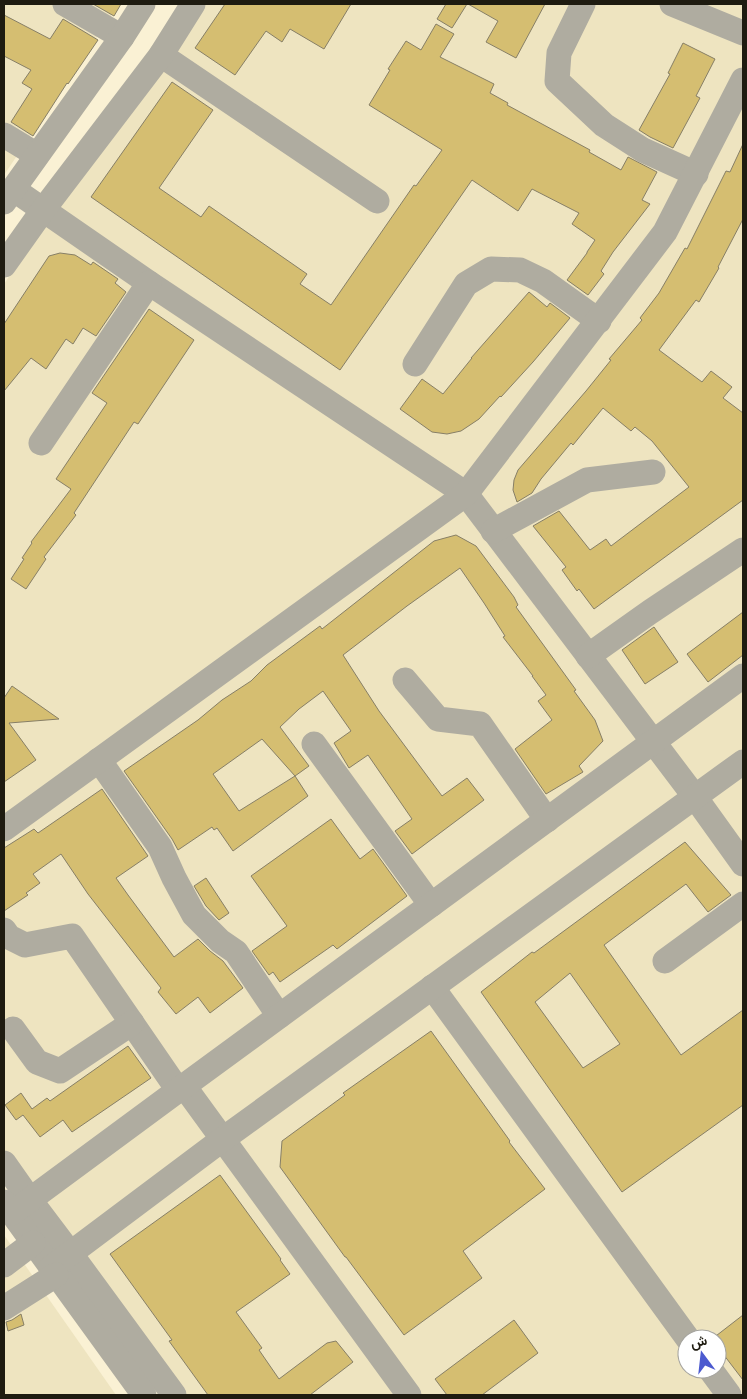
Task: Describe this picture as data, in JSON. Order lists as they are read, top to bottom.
{
  "north": "top"
}
